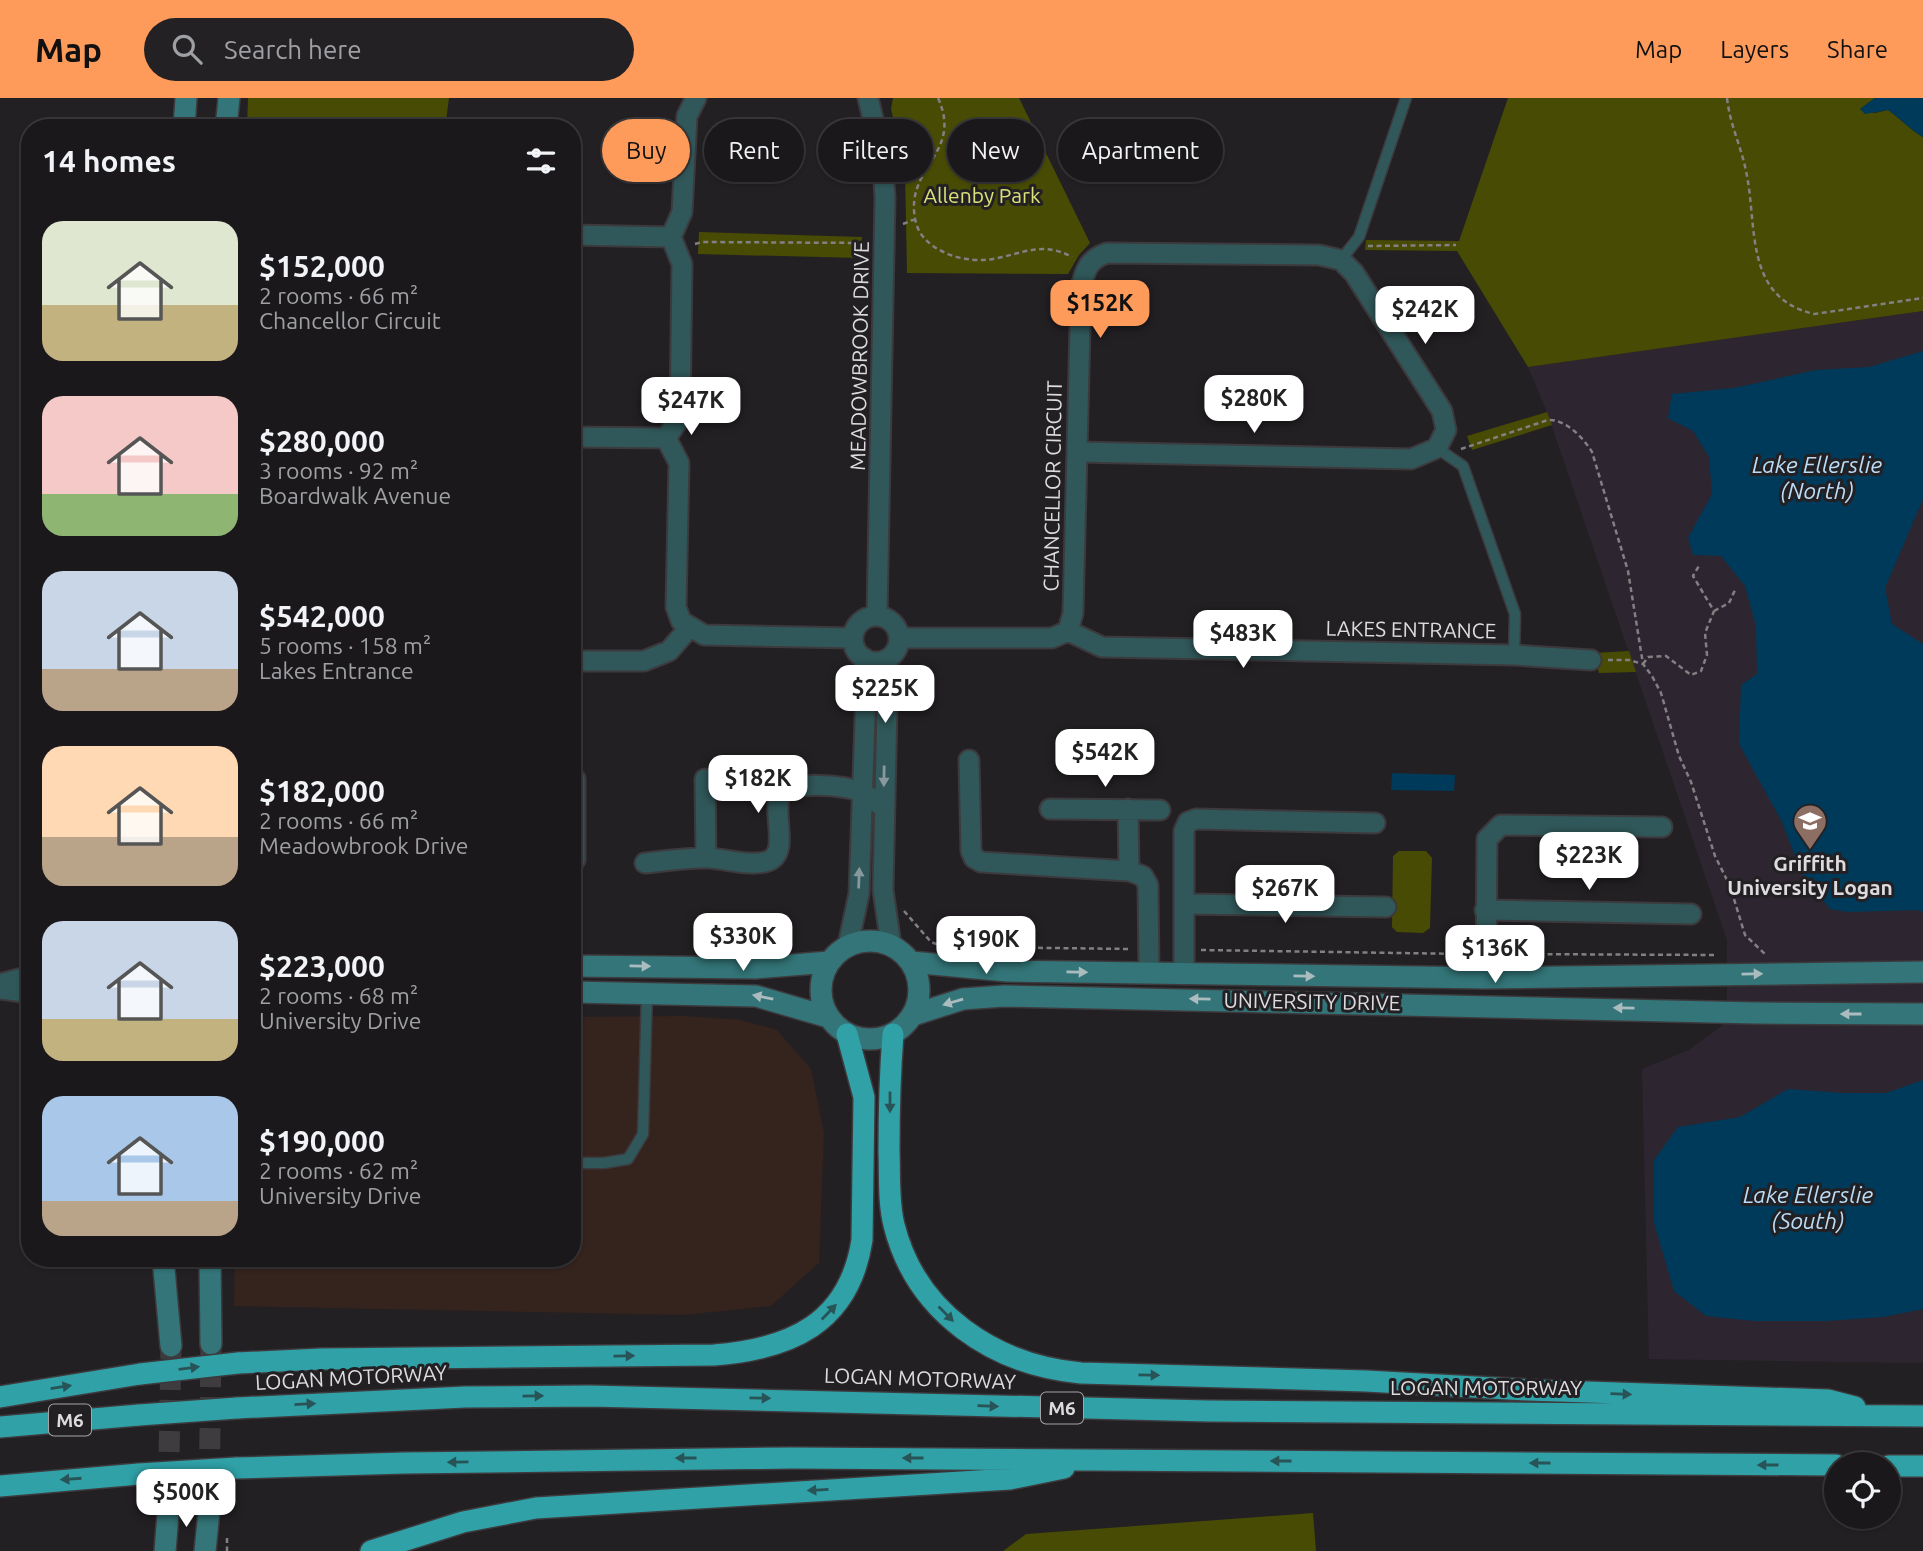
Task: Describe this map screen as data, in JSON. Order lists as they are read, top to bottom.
{
  "streets": {
    "highway": ["LOGAN MOTORWAY", "M6"],
    "street": [
      "MEADOWBROOK DRIVE",
      "CHANCELLOR CIRCUIT",
      "LAKES ENTRANCE",
      "UNIVERSITY DRIVE"
    ]
  },
  "crossings": [
    ["CHANCELLOR CIRCUIT", "LAKES ENTRANCE"]
  ],
  "water": ["Lake Ellerslie (North)", "Lake Ellerslie (South)"],
  "parks": ["Allenby Park"],
  "places": {
    "school or university": ["Griffith University Logan"]
  },
  "page": {
    "header": "Map",
    "search": "Search here",
    "nav": ["Map", "Layers", "Share"],
    "chip": [
      "Buy",
      "Rent",
      "Filters",
      "New",
      "Apartment"
    ],
    "heading": "14 homes",
    "list": [
      {
        "name": "$152,000",
        "note": "2 rooms · 66 m² · Chancellor Circuit"
      },
      {
        "name": "$280,000",
        "note": "3 rooms · 92 m² · Boardwalk Avenue"
      },
      {
        "name": "$542,000",
        "note": "5 rooms · 158 m² · Lakes Entrance"
      },
      {
        "name": "$182,000",
        "note": "2 rooms · 66 m² · Meadowbrook Drive"
      },
      {
        "name": "$223,000",
        "note": "2 rooms · 68 m² · University Drive"
      },
      {
        "name": "$190,000",
        "note": "2 rooms · 62 m² · University Drive"
      }
    ],
    "price": [
      "$152K",
      "$242K",
      "$280K",
      "$247K",
      "$483K",
      "$225K",
      "$542K",
      "$182K",
      "$223K",
      "$267K",
      "$330K",
      "$190K",
      "$136K",
      "$500K"
    ]
  }
}
